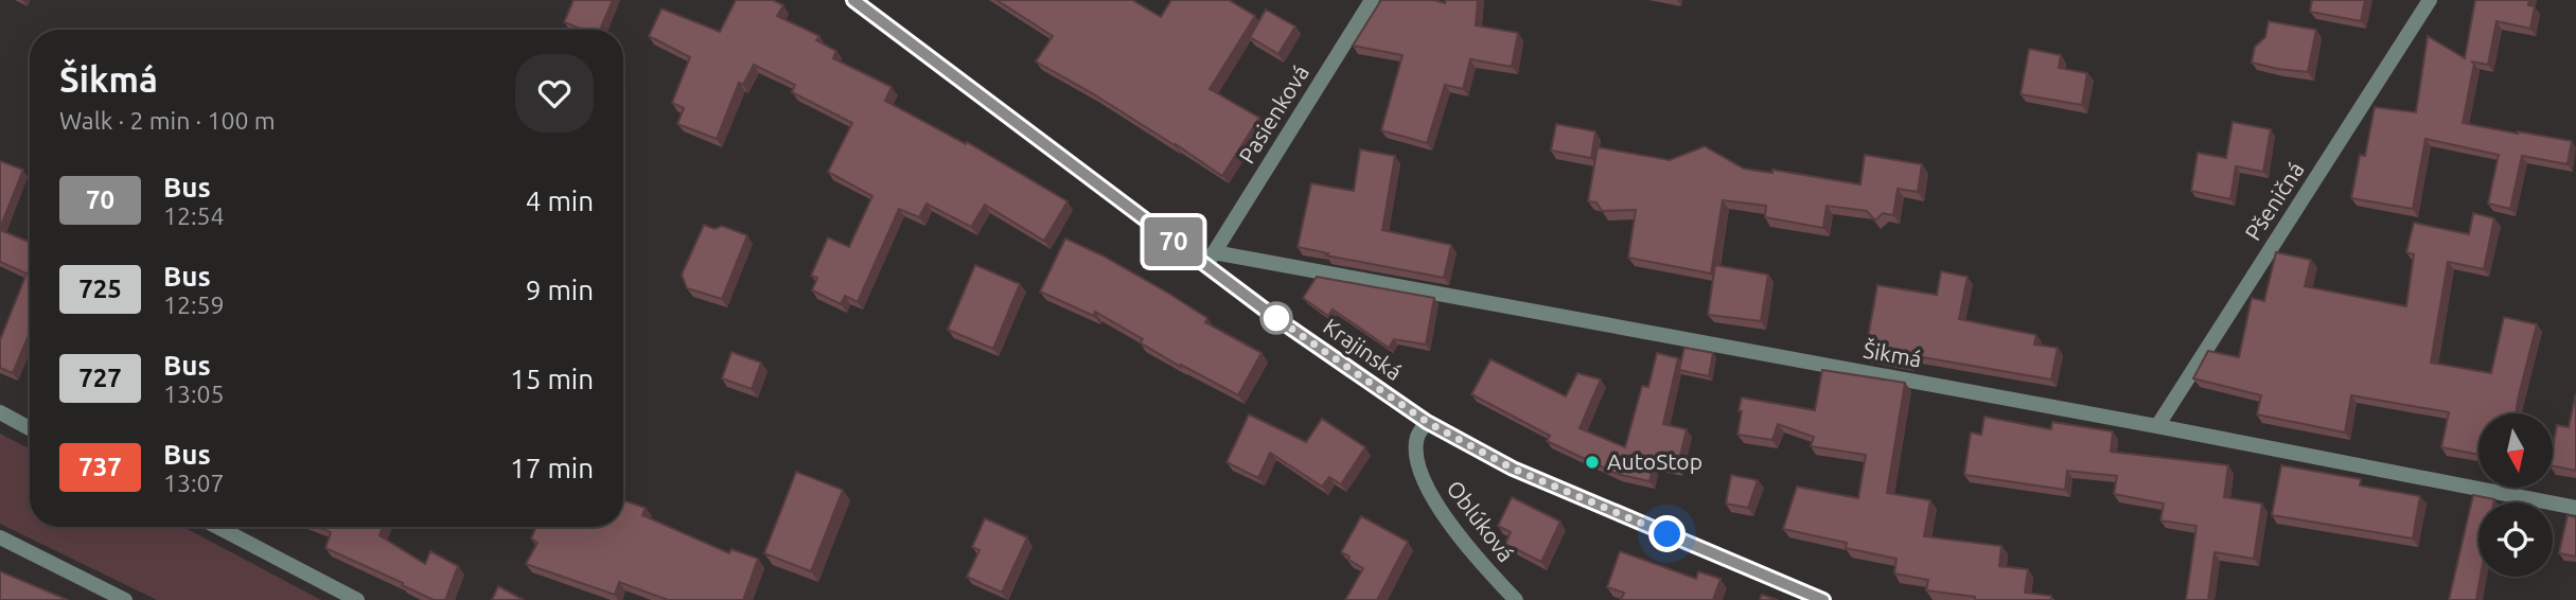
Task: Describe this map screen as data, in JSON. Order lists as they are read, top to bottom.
{
  "streets": {
    "street": [
      "Pasienková",
      "Pšeničná",
      "Krajinská",
      "Šikmá",
      "Oblúková"
    ]
  },
  "crossings": [
    ["Pasienková", "Krajinská"],
    ["Pasienková", "Šikmá"],
    ["Pšeničná", "Šikmá"],
    ["Krajinská", "Šikmá"],
    ["Krajinská", "Oblúková"]
  ],
  "places": ["AutoStop"],
  "lines": ["bus line 70"],
  "north": "bottom",
  "page": {
    "on_map": "70",
    "heading": ["Šikmá", "Walk · 2 min · 100 m"],
    "list": [
      {
        "mark": "70",
        "name": "Bus",
        "note": "12:54",
        "value": "4 min"
      },
      {
        "mark": "725",
        "name": "Bus",
        "note": "12:59",
        "value": "9 min"
      },
      {
        "mark": "727",
        "name": "Bus",
        "note": "13:05",
        "value": "15 min"
      },
      {
        "mark": "737",
        "name": "Bus",
        "note": "13:07",
        "value": "17 min"
      }
    ]
  }
}
